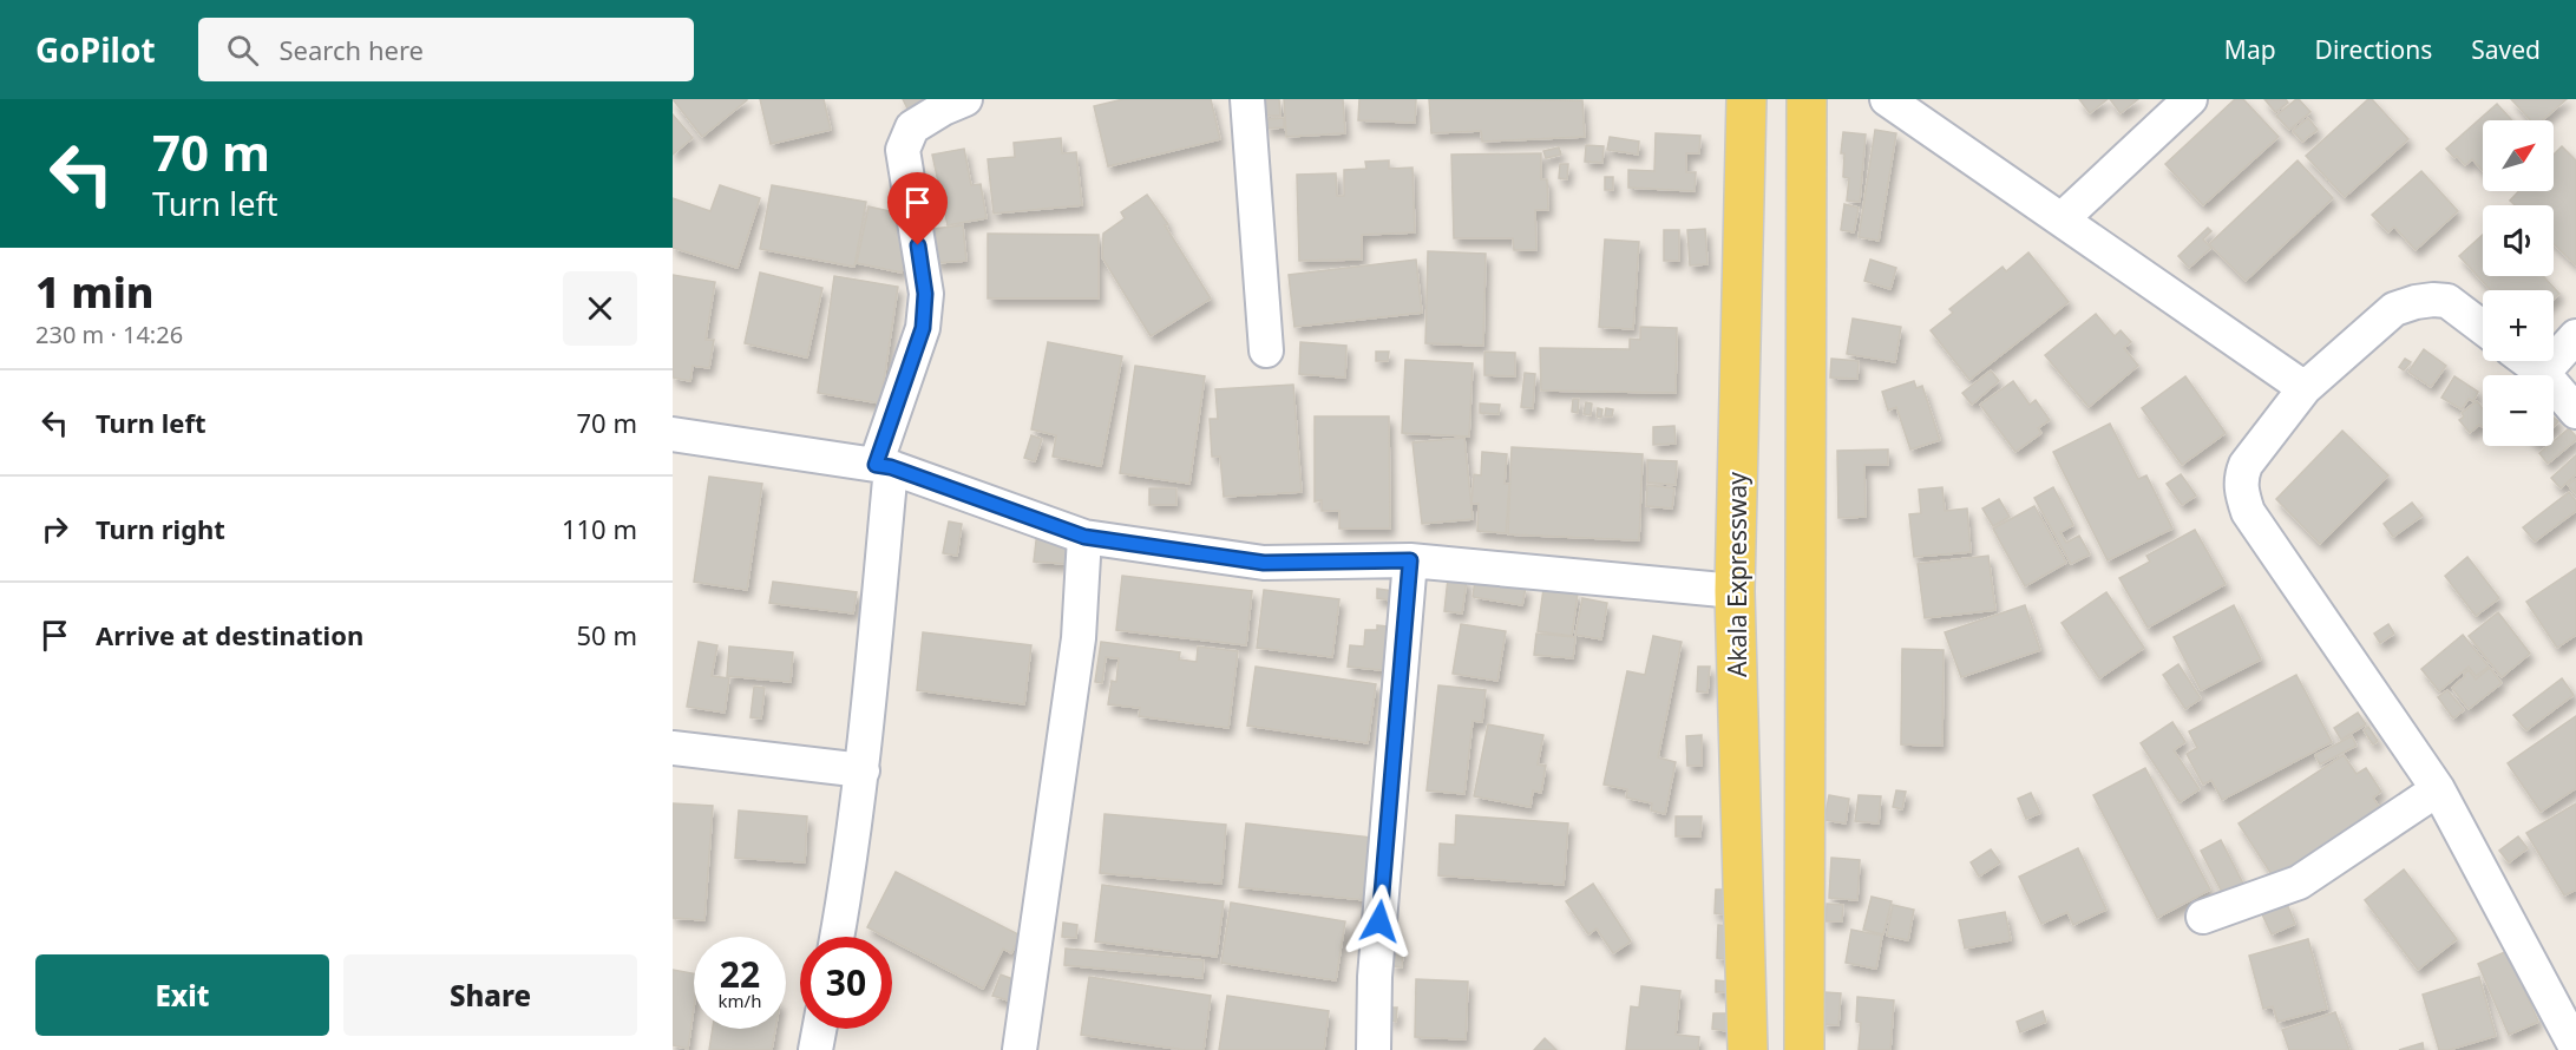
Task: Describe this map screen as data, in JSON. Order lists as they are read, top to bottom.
{
  "streets": {
    "main road": ["Akala Expressway"]
  },
  "north": "top right",
  "page": {
    "header": "GoPilot",
    "search": "Search here",
    "nav": ["Map", "Directions", "Saved"],
    "turn": ["70 m", "Turn left"],
    "map_buttons": ["+", "−"],
    "heading": ["1 min", "230 m · 14:26"],
    "list": [
      {
        "name": "Turn left",
        "value": "70 m"
      },
      {
        "name": "Turn right",
        "value": "110 m"
      },
      {
        "name": "Arrive at destination",
        "value": "50 m"
      }
    ],
    "speed": "22 km/h",
    "limit": "30",
    "buttons": ["Exit", "Share"]
  }
}
